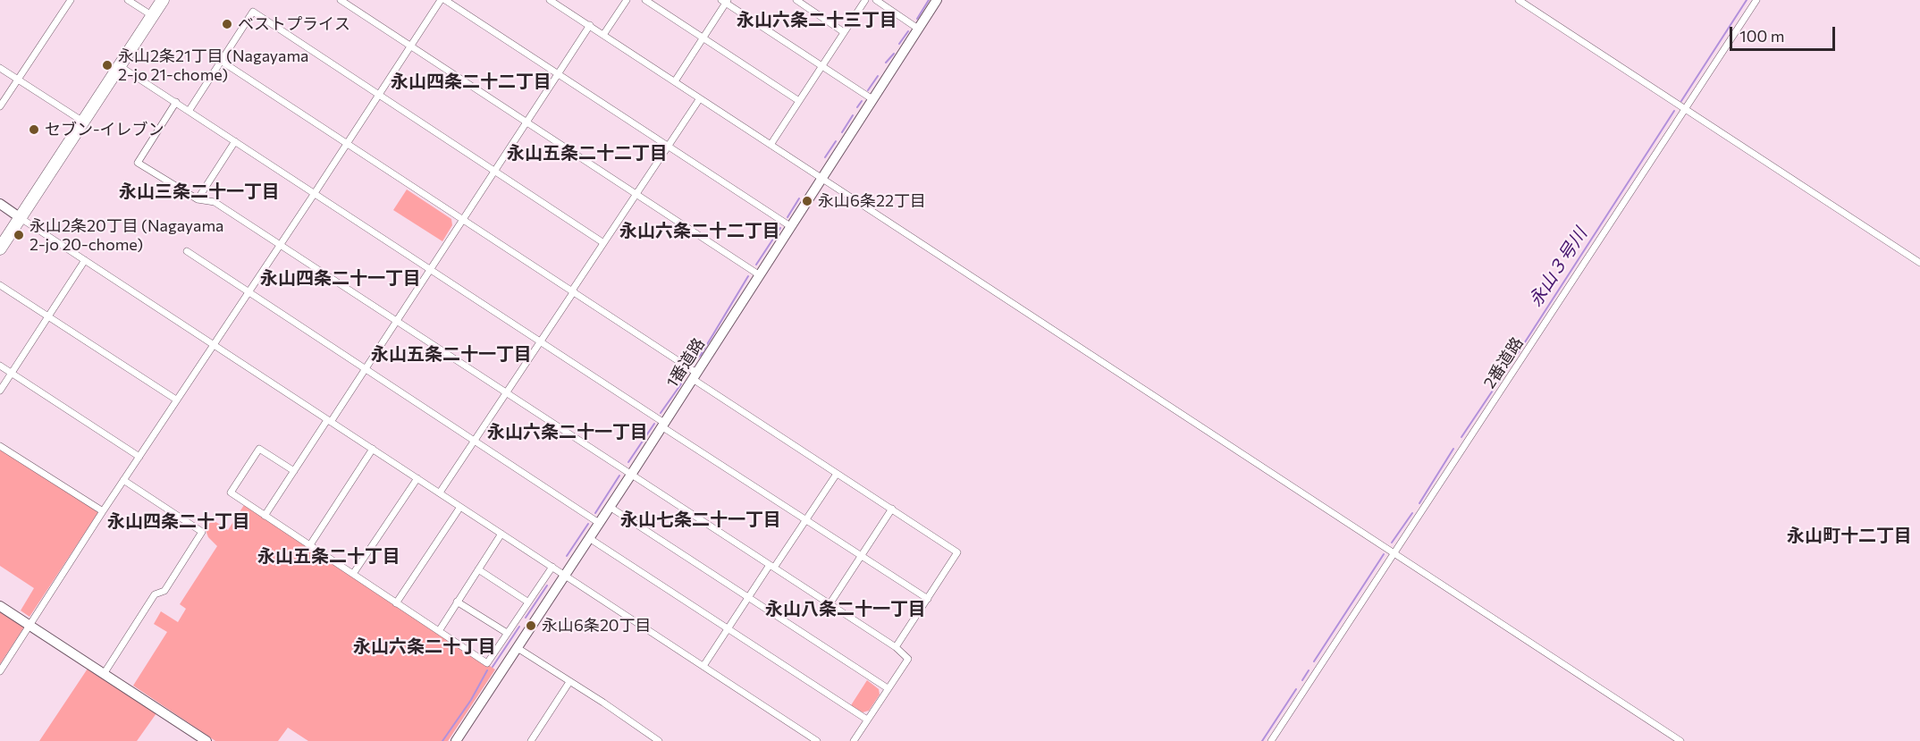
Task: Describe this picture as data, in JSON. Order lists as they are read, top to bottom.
{
  "streets": {
    "street": ["1番道路", "2番道路"]
  },
  "districts": [
    "永山六条二十三丁目",
    "永山四条二十二丁目",
    "永山五条二十二丁目",
    "永山三条二十一丁目",
    "永山六条二十二丁目",
    "永山四条二十一丁目",
    "永山五条二十一丁目",
    "永山六条二十一丁目",
    "永山七条二十一丁目",
    "永山四条二十丁目",
    "永山町十二丁目",
    "永山五条二十丁目",
    "永山八条二十一丁目",
    "永山六条二十丁目"
  ],
  "water": ["永山３号川"],
  "places": [
    "ベストプライス",
    "永山2条21丁目 (Nagayama 2-jo 21-chome)",
    "セブン-イレブン",
    "永山6条22丁目",
    "永山2条20丁目 (Nagayama 2-jo 20-chome)",
    "永山6条20丁目"
  ],
  "scale_bar": "100 m"
}
